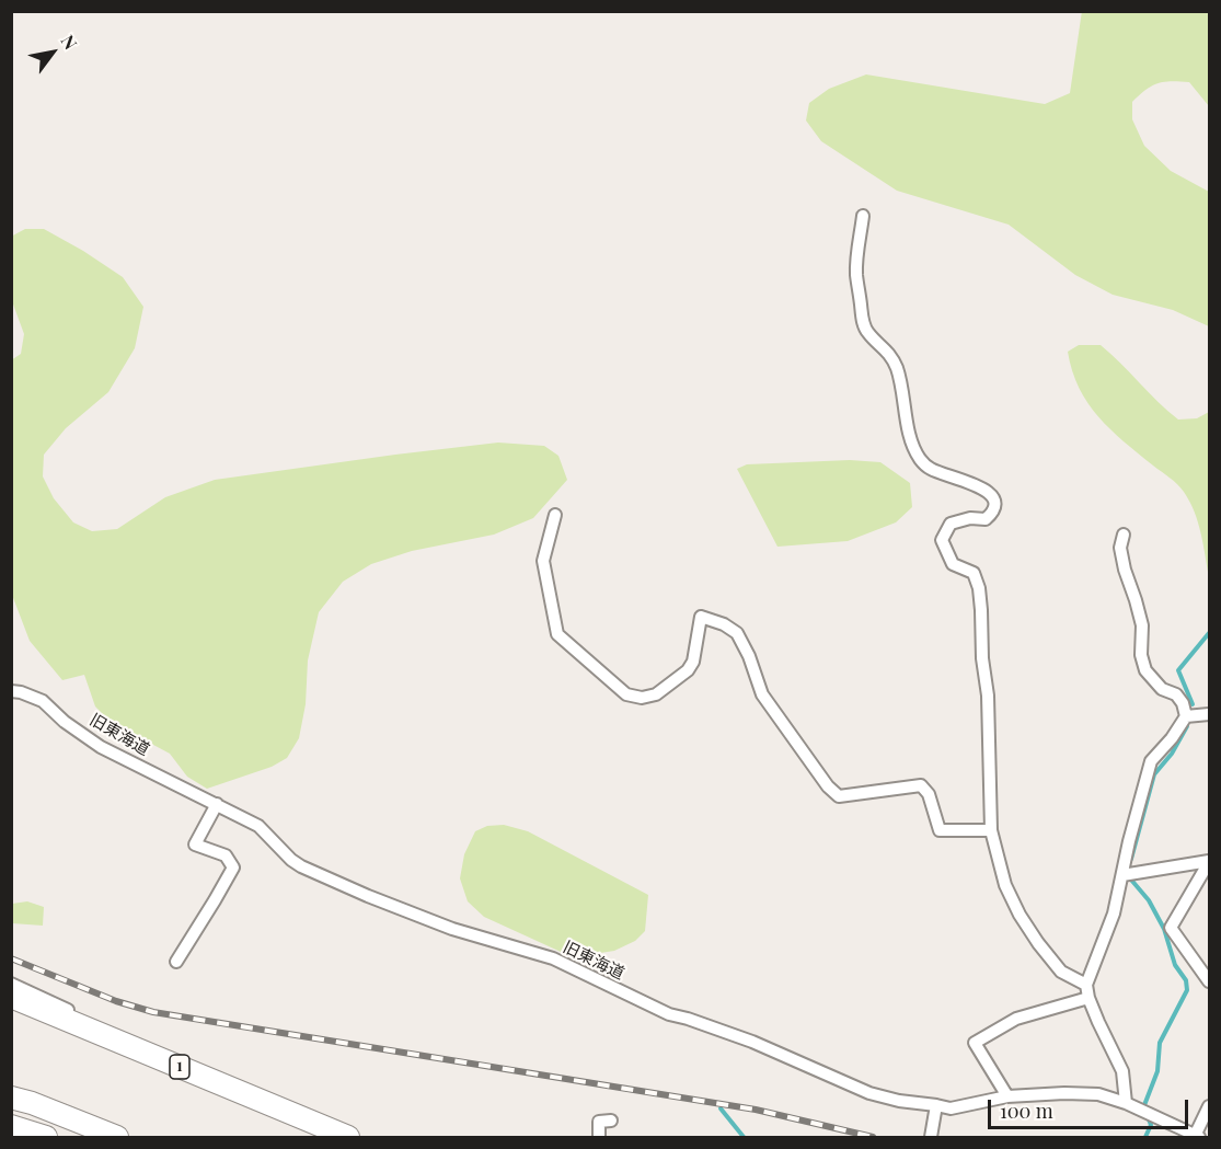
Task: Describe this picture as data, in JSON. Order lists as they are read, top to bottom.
{
  "streets": {
    "highway": ["1"],
    "street": ["旧東海道"]
  },
  "scale_bar": "100 m",
  "north": "top right"
}
